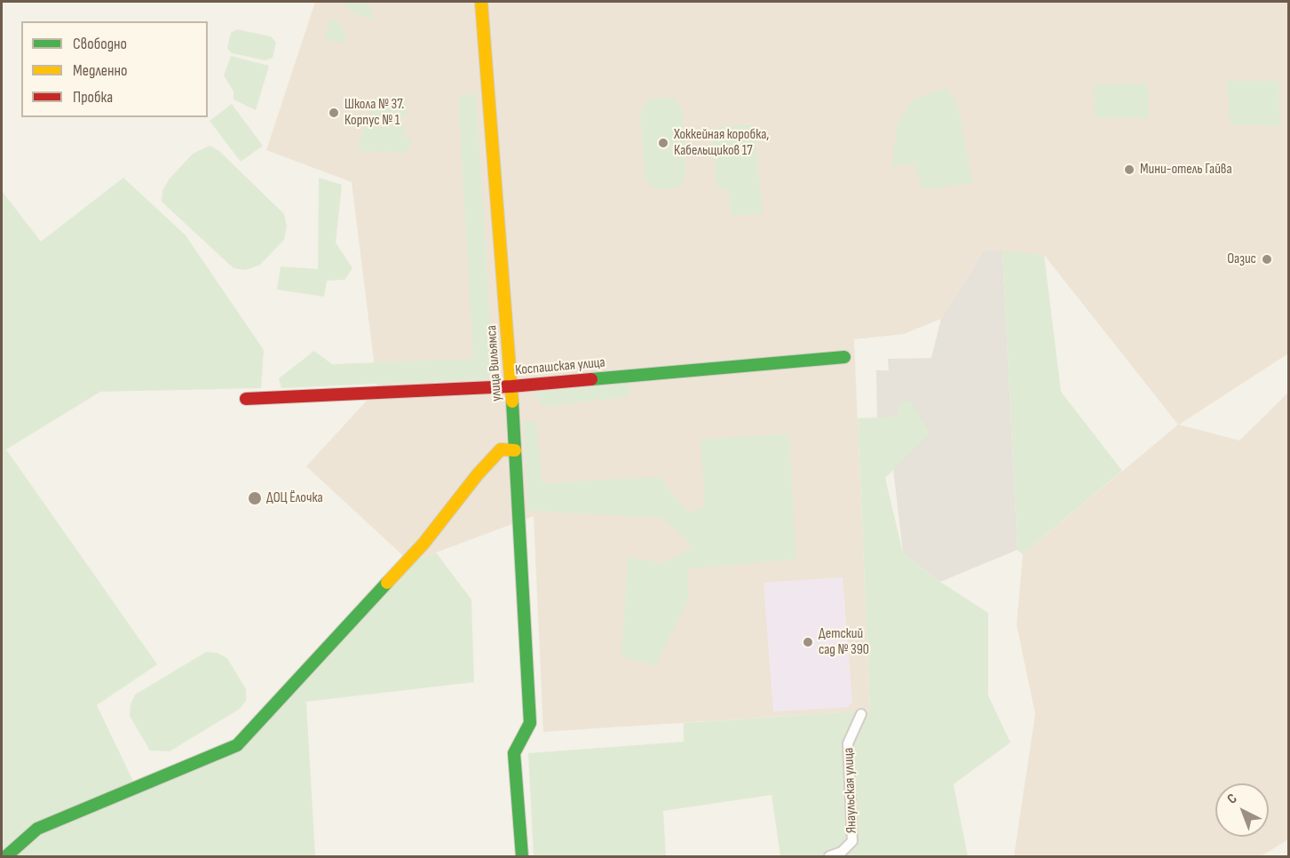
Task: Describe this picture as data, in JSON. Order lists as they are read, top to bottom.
{
  "streets": {
    "street": ["улица Вильямса", "Коспашская улица", "Янаульская улица"]
  },
  "crossings": [
    ["улица Вильямса", "Коспашская улица"]
  ],
  "places": [
    "Школа № 37. Корпус № 1",
    "Хоккейная коробка, Кабельщиков 17",
    "Мини-отель Гайва",
    "Оазис",
    "ДОЦ Ёлочка",
    "Детский сад № 390"
  ],
  "legend": ["Свободно", "Медленно", "Пробка"],
  "north": "top left"
}
